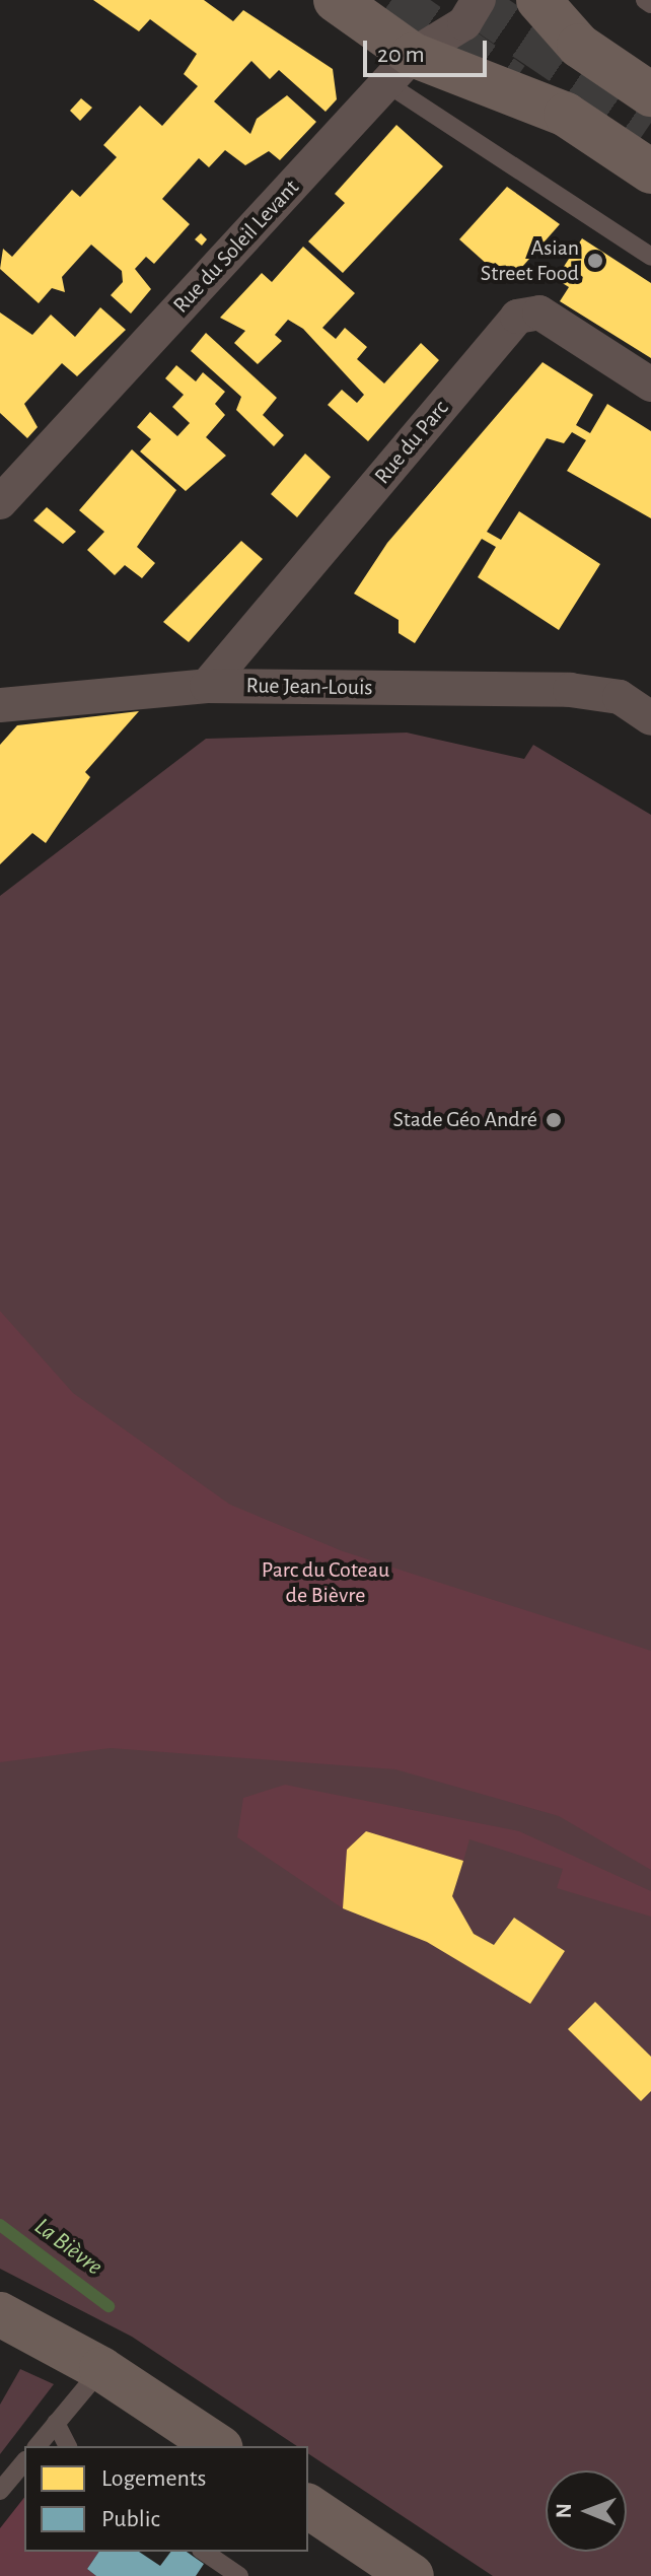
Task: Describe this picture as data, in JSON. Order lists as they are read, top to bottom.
{
  "streets": {
    "street": ["Rue du Soleil Levant", "Rue du Parc", "Rue Jean-Louis"]
  },
  "crossings": [
    ["Rue du Parc", "Rue Jean-Louis"]
  ],
  "water": ["La Bièvre"],
  "parks": ["Parc du Coteau de Bièvre"],
  "places": ["Asian Street Food", "Stade Géo André"],
  "legend": ["Logements", "Public"],
  "scale_bar": "20 m",
  "north": "left"
}
